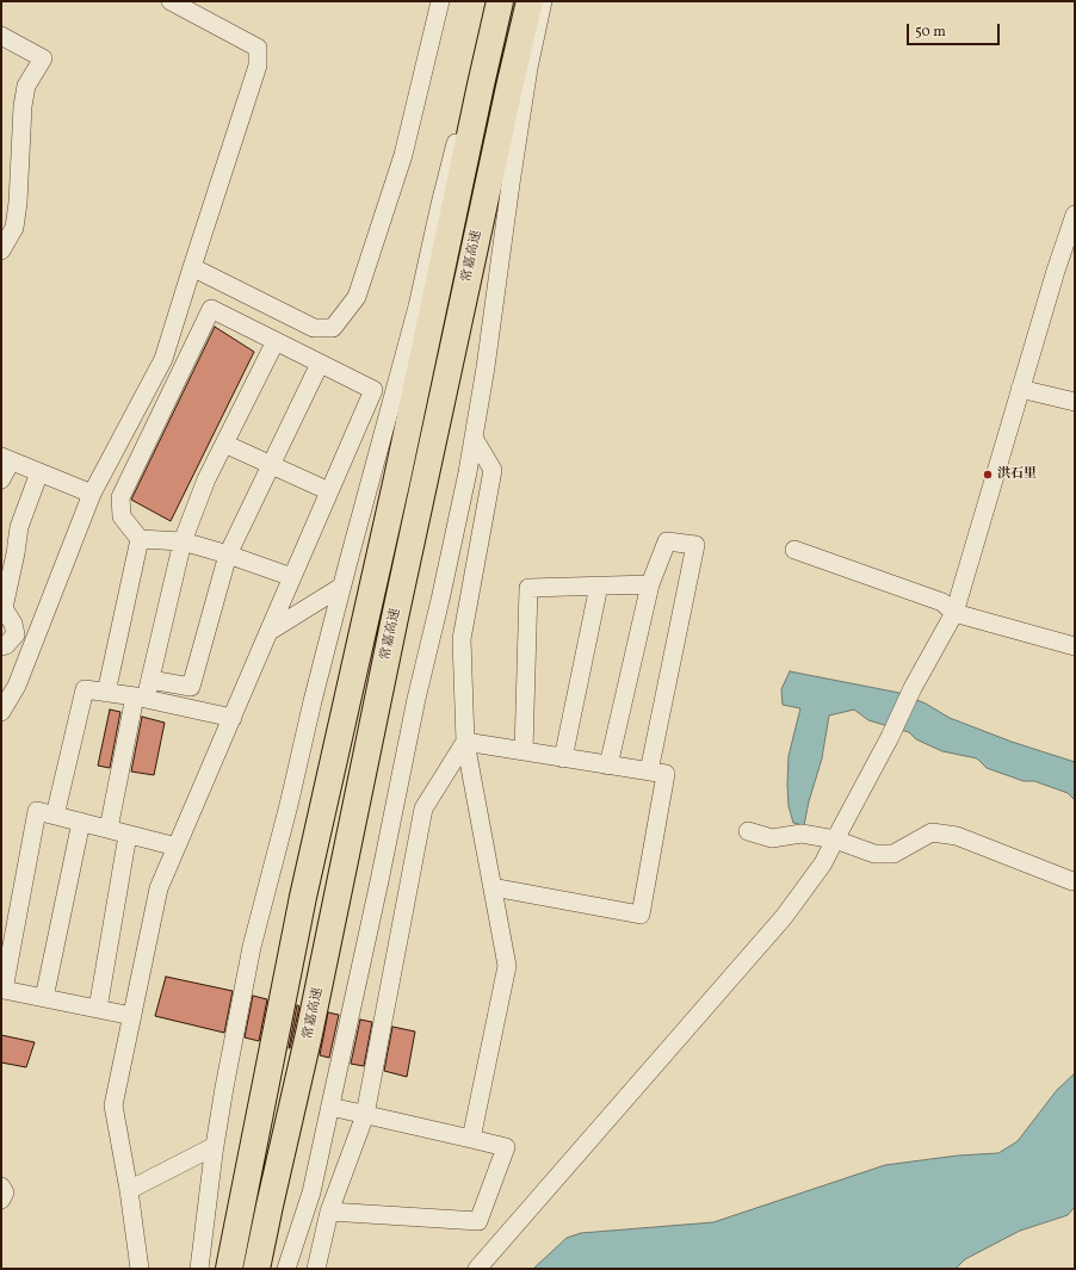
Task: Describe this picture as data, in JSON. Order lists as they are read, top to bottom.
{
  "streets": {
    "highway": ["常嘉高速"]
  },
  "places": ["洪石里"],
  "scale_bar": "50 m"
}
